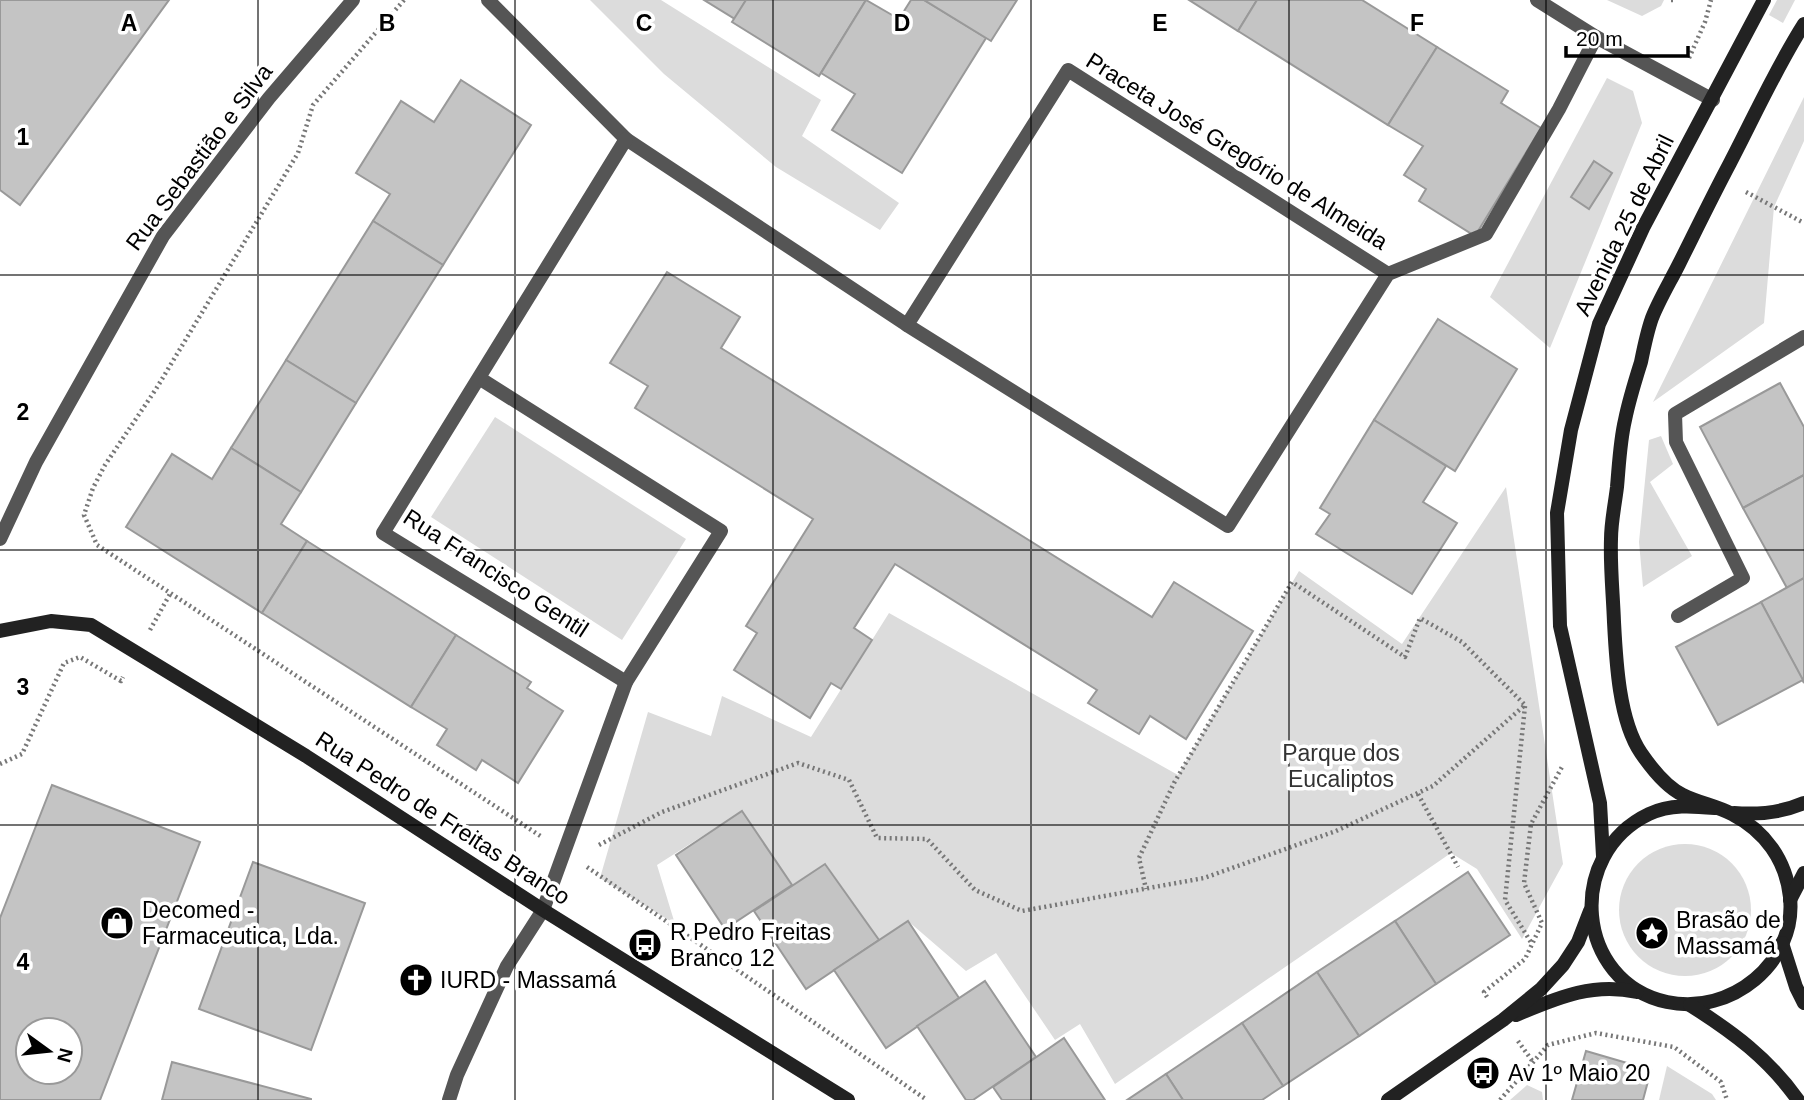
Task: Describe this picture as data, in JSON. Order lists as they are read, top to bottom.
{
  "streets": {
    "main road": ["Avenida 25 de Abril", "Rua Pedro de Freitas Branco"],
    "street": ["Praceta José Gregório de Almeida", "Rua Sebastião e Silva", "Rua Francisco Gentil"]
  },
  "crossings": [
    ["Praceta José Gregório de Almeida", "Rua Francisco Gentil"]
  ],
  "parks": ["Parque dos Eucaliptos"],
  "places": {
    "shop": ["Decomed - Farmaceutica, Lda."],
    "place": ["Brasão de Massamá"],
    "bus stop": ["R Pedro Freitas Branco 12", "Av 1º Maio 20"],
    "church": ["IURD - Massamá"]
  },
  "scale_bar": "20 m",
  "north": "right",
  "grid": {
    "columns": [
      "A",
      "B",
      "C",
      "D",
      "E",
      "F"
    ],
    "rows": [
      "1",
      "2",
      "3",
      "4"
    ]
  }
}
